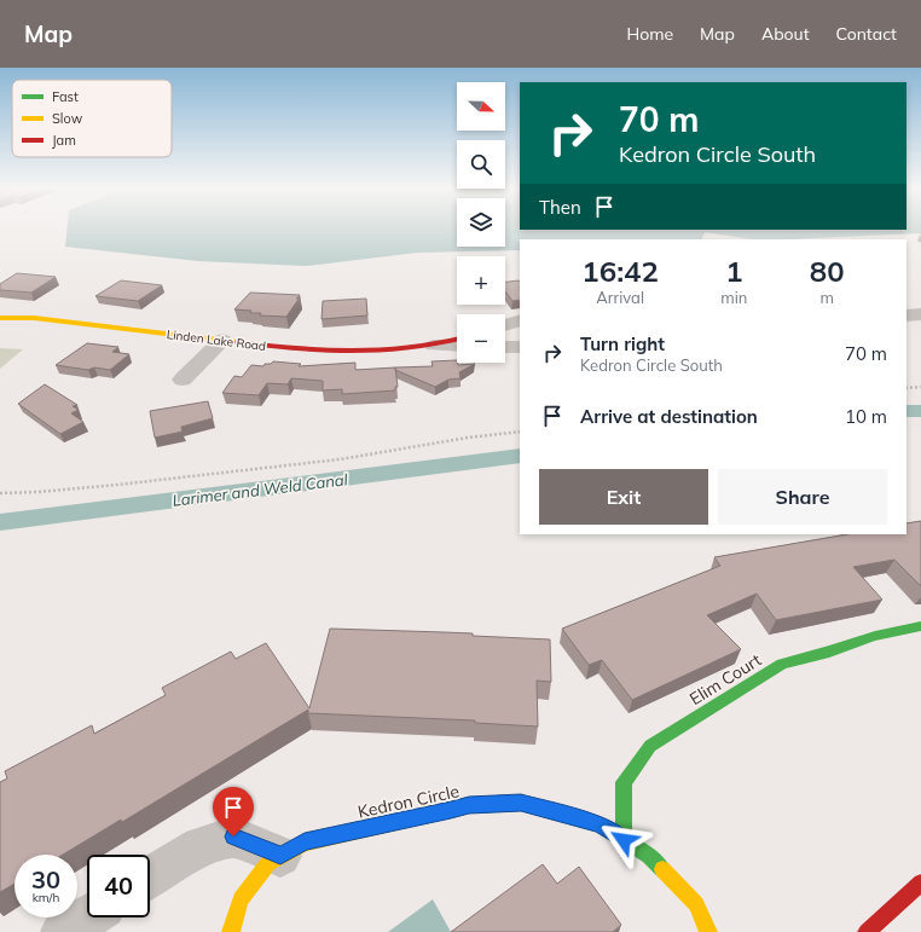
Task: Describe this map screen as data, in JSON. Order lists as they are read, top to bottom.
{
  "streets": {
    "street": ["Linden Lake Road", "Elim Court", "Kedron Circle"]
  },
  "crossings": [
    ["Elim Court", "Kedron Circle"]
  ],
  "water": ["Larimer and Weld Canal"],
  "legend": ["Fast", "Slow", "Jam"],
  "north": "right",
  "page": {
    "header": "Map",
    "nav": [
      "Home",
      "Map",
      "About",
      "Contact"
    ],
    "map_buttons": ["+", "−"],
    "turn": ["70 m", "Kedron Circle South"],
    "then": "Then",
    "eta": [
      "16:42",
      "Arrival",
      "1",
      "min",
      "80",
      "m"
    ],
    "list": [
      {
        "name": "Turn right",
        "note": "Kedron Circle South",
        "value": "70 m"
      },
      {
        "name": "Arrive at destination",
        "value": "10 m"
      }
    ],
    "buttons": ["Exit", "Share"],
    "speed": "30 km/h",
    "limit": "40"
  }
}
